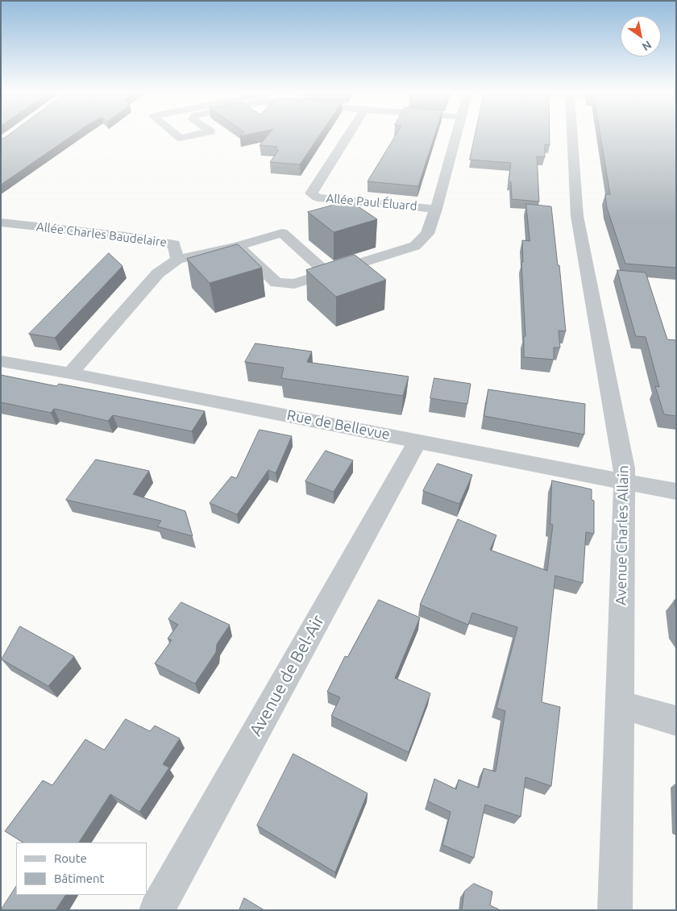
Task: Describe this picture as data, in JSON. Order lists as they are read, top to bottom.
{
  "streets": {
    "street": [
      "Allée Paul Éluard",
      "Allée Charles Baudelaire",
      "Rue de Bellevue",
      "Avenue Charles Allain",
      "Avenue de Bel-Air"
    ]
  },
  "crossings": [
    ["Allée Charles Baudelaire", "Rue de Bellevue"],
    ["Rue de Bellevue", "Avenue Charles Allain"],
    ["Rue de Bellevue", "Avenue de Bel-Air"]
  ],
  "legend": ["Route", "Bâtiment"],
  "north": "bottom right"
}
